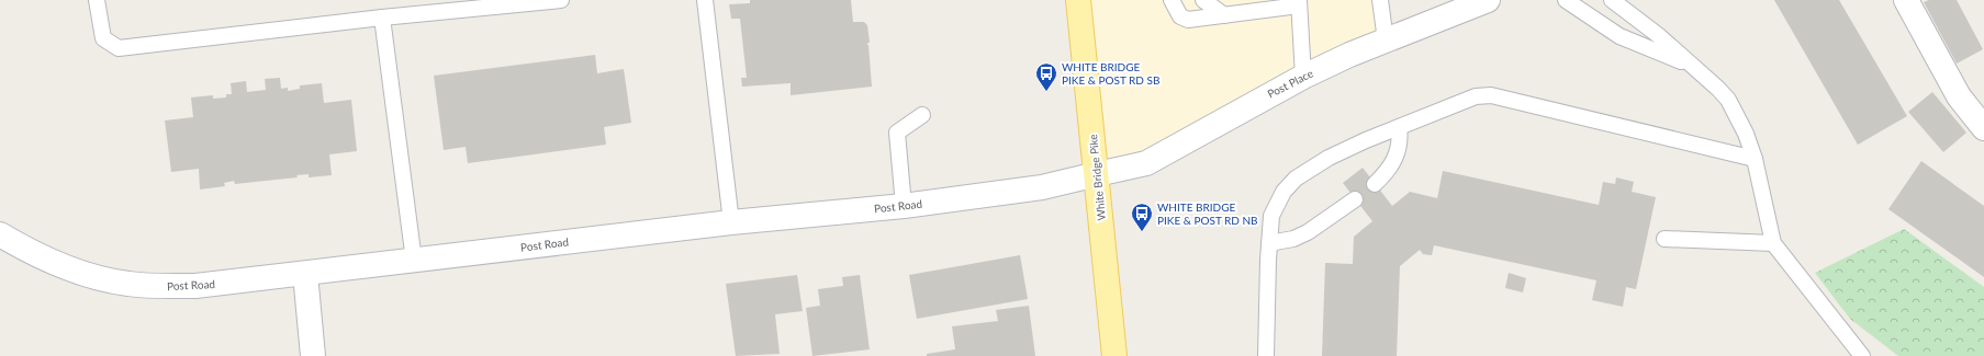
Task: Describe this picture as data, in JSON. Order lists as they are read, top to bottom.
{
  "streets": {
    "main road": ["White Bridge Pike"],
    "street": ["Post Place", "Post Road"]
  },
  "crossings": [
    ["Post Place", "White Bridge Pike"],
    ["Post Place", "Post Road"],
    ["White Bridge Pike", "Post Road"]
  ],
  "places": {
    "bus stop": ["WHITE BRIDGE PIKE & POST RD SB", "WHITE BRIDGE PIKE & POST RD NB"]
  }
}
